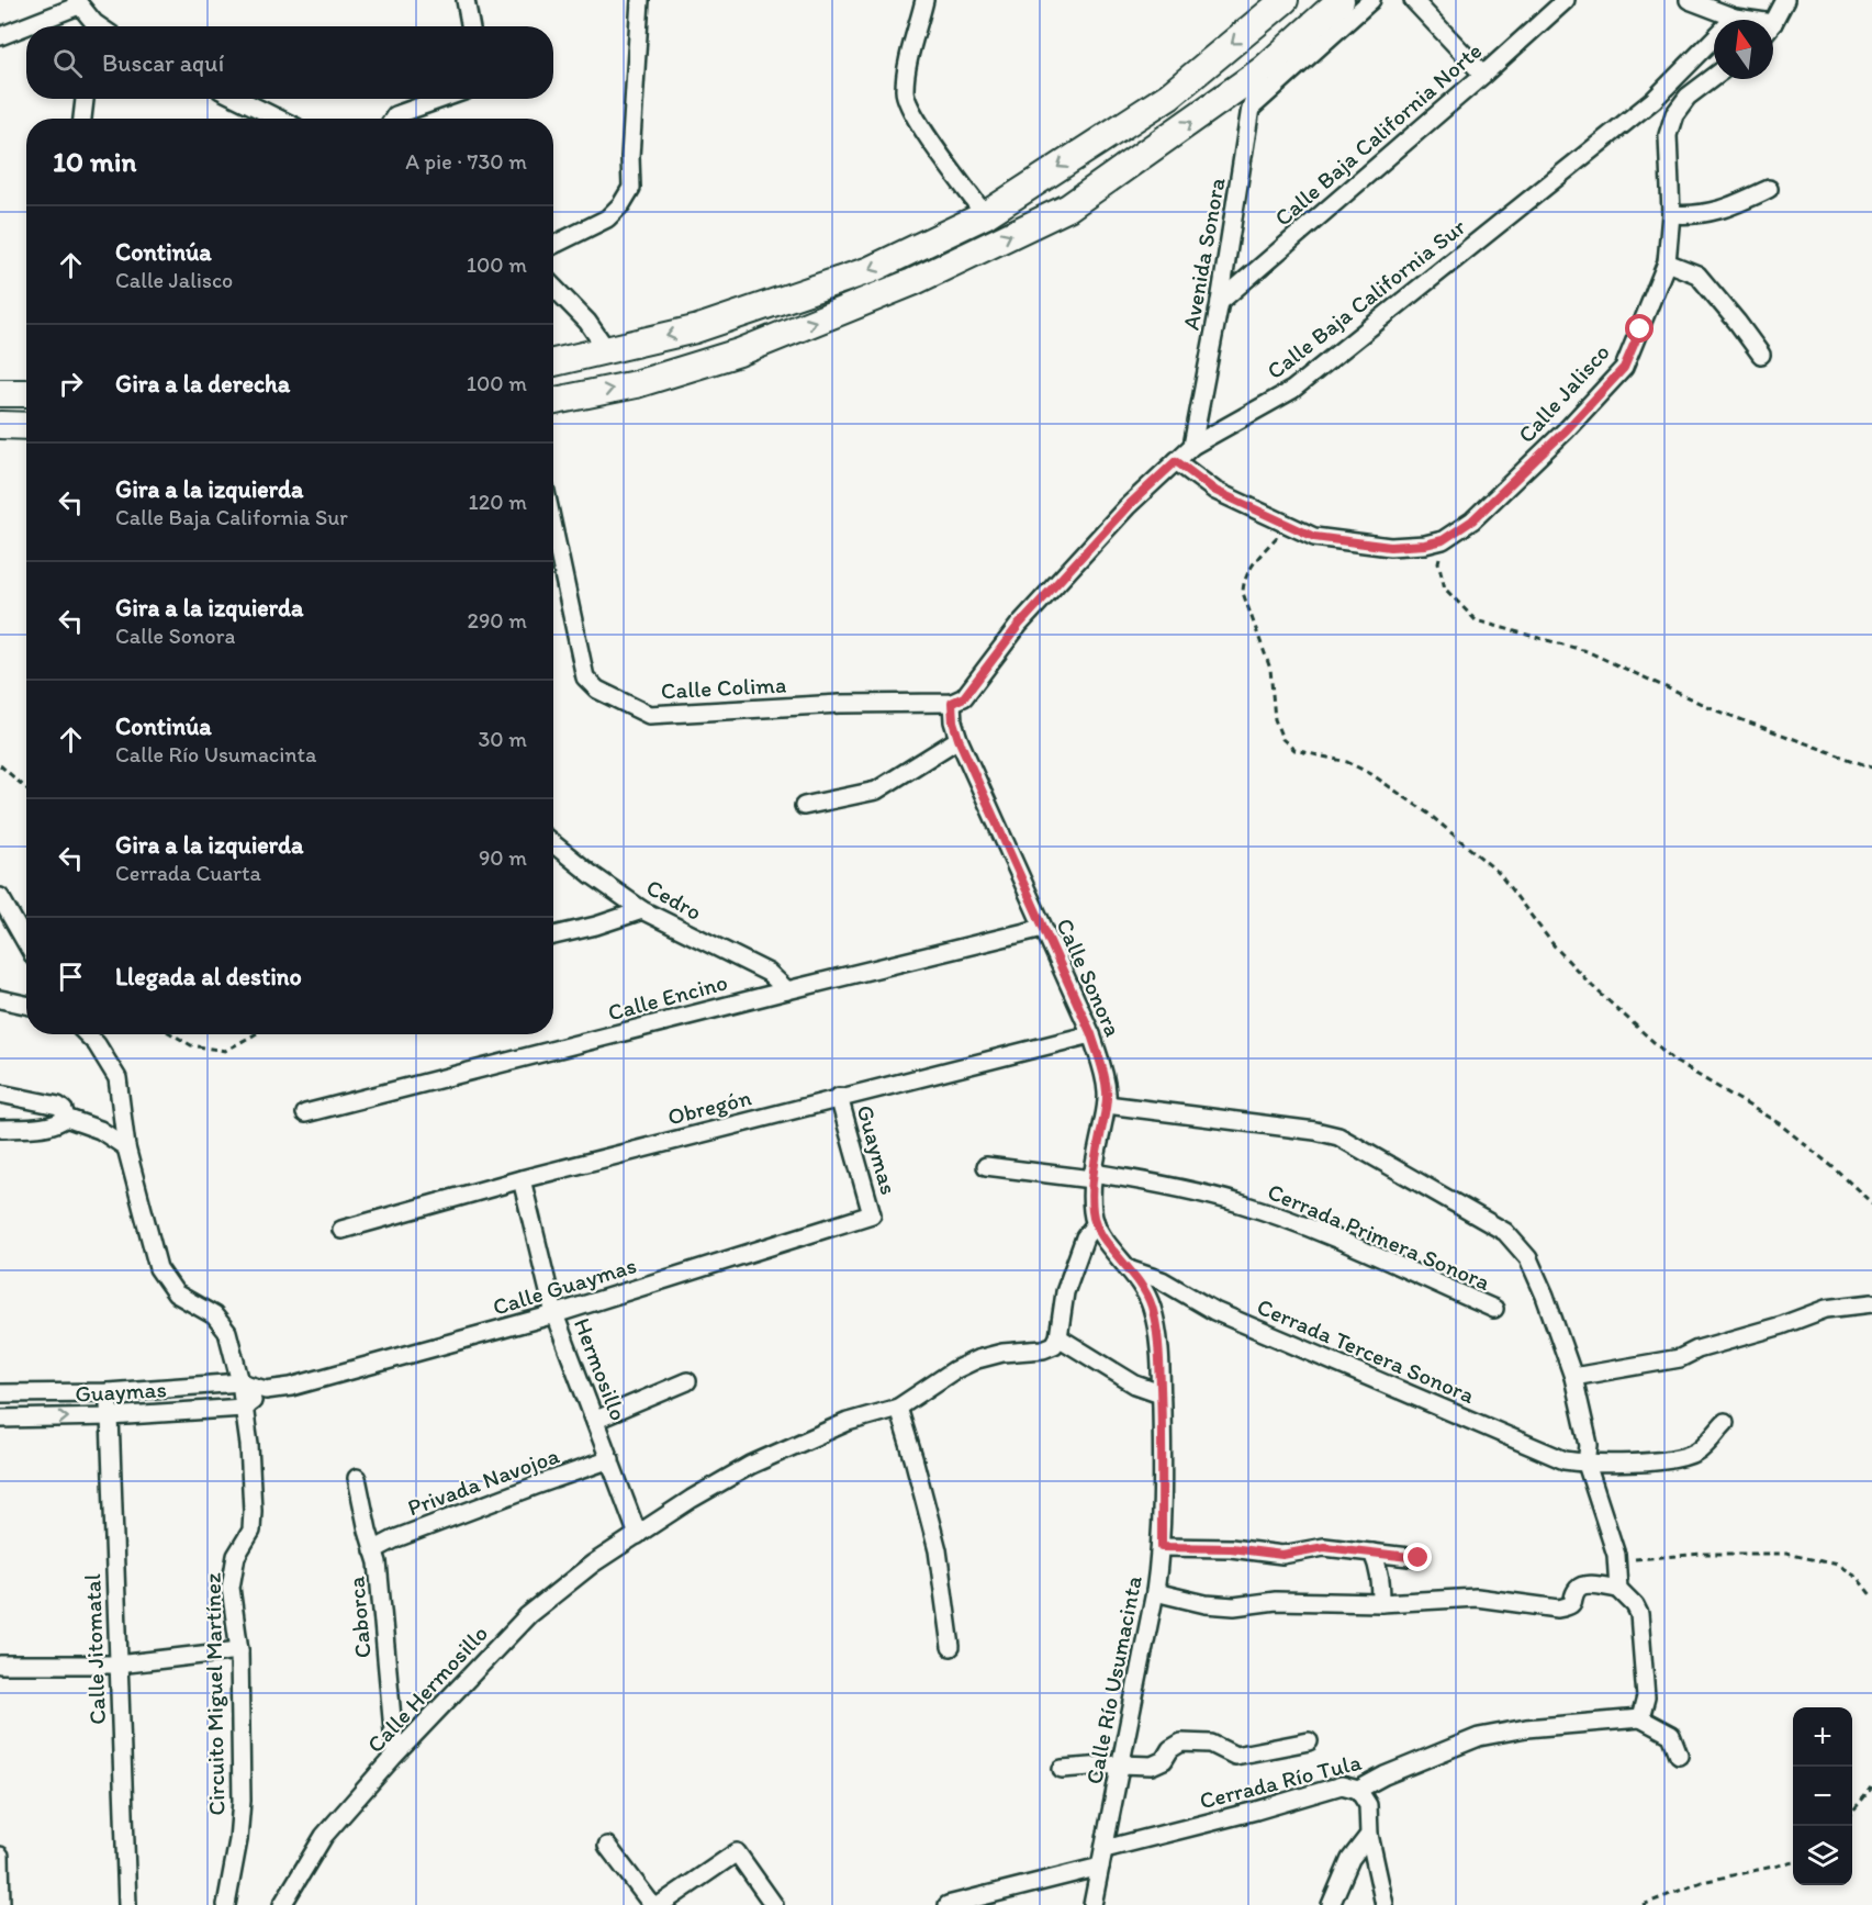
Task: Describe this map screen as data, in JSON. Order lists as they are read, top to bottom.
{
  "streets": {
    "street": [
      "Calle Baja California Norte",
      "Avenida Sonora",
      "Calle Baja California Sur",
      "Calle Jalisco",
      "Calle Colima",
      "Cedro",
      "Calle Sonora",
      "Calle Encino",
      "Obregón",
      "Guaymas",
      "Cerrada Primera Sonora",
      "Calle Guaymas",
      "Cerrada Tercera Sonora",
      "Hermosillo",
      "Privada Navojoa",
      "Caborca",
      "Calle Jitomatal",
      "Calle Río Usumacinta",
      "Calle Hermosillo",
      "Circuito Miguel Martínez",
      "Cerrada Río Tula"
    ]
  },
  "crossings": [
    ["Calle Baja California Norte", "Avenida Sonora"],
    ["Avenida Sonora", "Calle Baja California Sur"],
    ["Calle Baja California Sur", "Calle Colima"],
    ["Calle Baja California Sur", "Calle Sonora"],
    ["Calle Colima", "Calle Sonora"],
    ["Cedro", "Calle Encino"],
    ["Calle Sonora", "Calle Encino"],
    ["Calle Sonora", "Obregón"],
    ["Calle Sonora", "Cerrada Primera Sonora"],
    ["Calle Sonora", "Cerrada Tercera Sonora"],
    ["Calle Sonora", "Calle Río Usumacinta"],
    ["Obregón", "Guaymas"],
    ["Obregón", "Hermosillo"],
    ["Guaymas", "Calle Guaymas"],
    ["Guaymas", "Calle Jitomatal"],
    ["Guaymas", "Circuito Miguel Martínez"],
    ["Calle Guaymas", "Hermosillo"],
    ["Calle Guaymas", "Circuito Miguel Martínez"],
    ["Hermosillo", "Privada Navojoa"],
    ["Hermosillo", "Calle Hermosillo"],
    ["Privada Navojoa", "Caborca"],
    ["Caborca", "Calle Hermosillo"],
    ["Calle Río Usumacinta", "Cerrada Río Tula"]
  ],
  "north": "top",
  "page": {
    "search": "Buscar aquí",
    "heading": ["10 min", "A pie · 730 m"],
    "list": [
      ["Continúa", "Calle Jalisco", "100 m"],
      ["Gira a la derecha", "100 m"],
      ["Gira a la izquierda", "Calle Baja California Sur", "120 m"],
      ["Gira a la izquierda", "Calle Sonora", "290 m"],
      ["Continúa", "Calle Río Usumacinta", "30 m"],
      ["Gira a la izquierda", "Cerrada Cuarta", "90 m"],
      "Llegada al destino"
    ],
    "map_buttons": ["+", "−"]
  }
}
